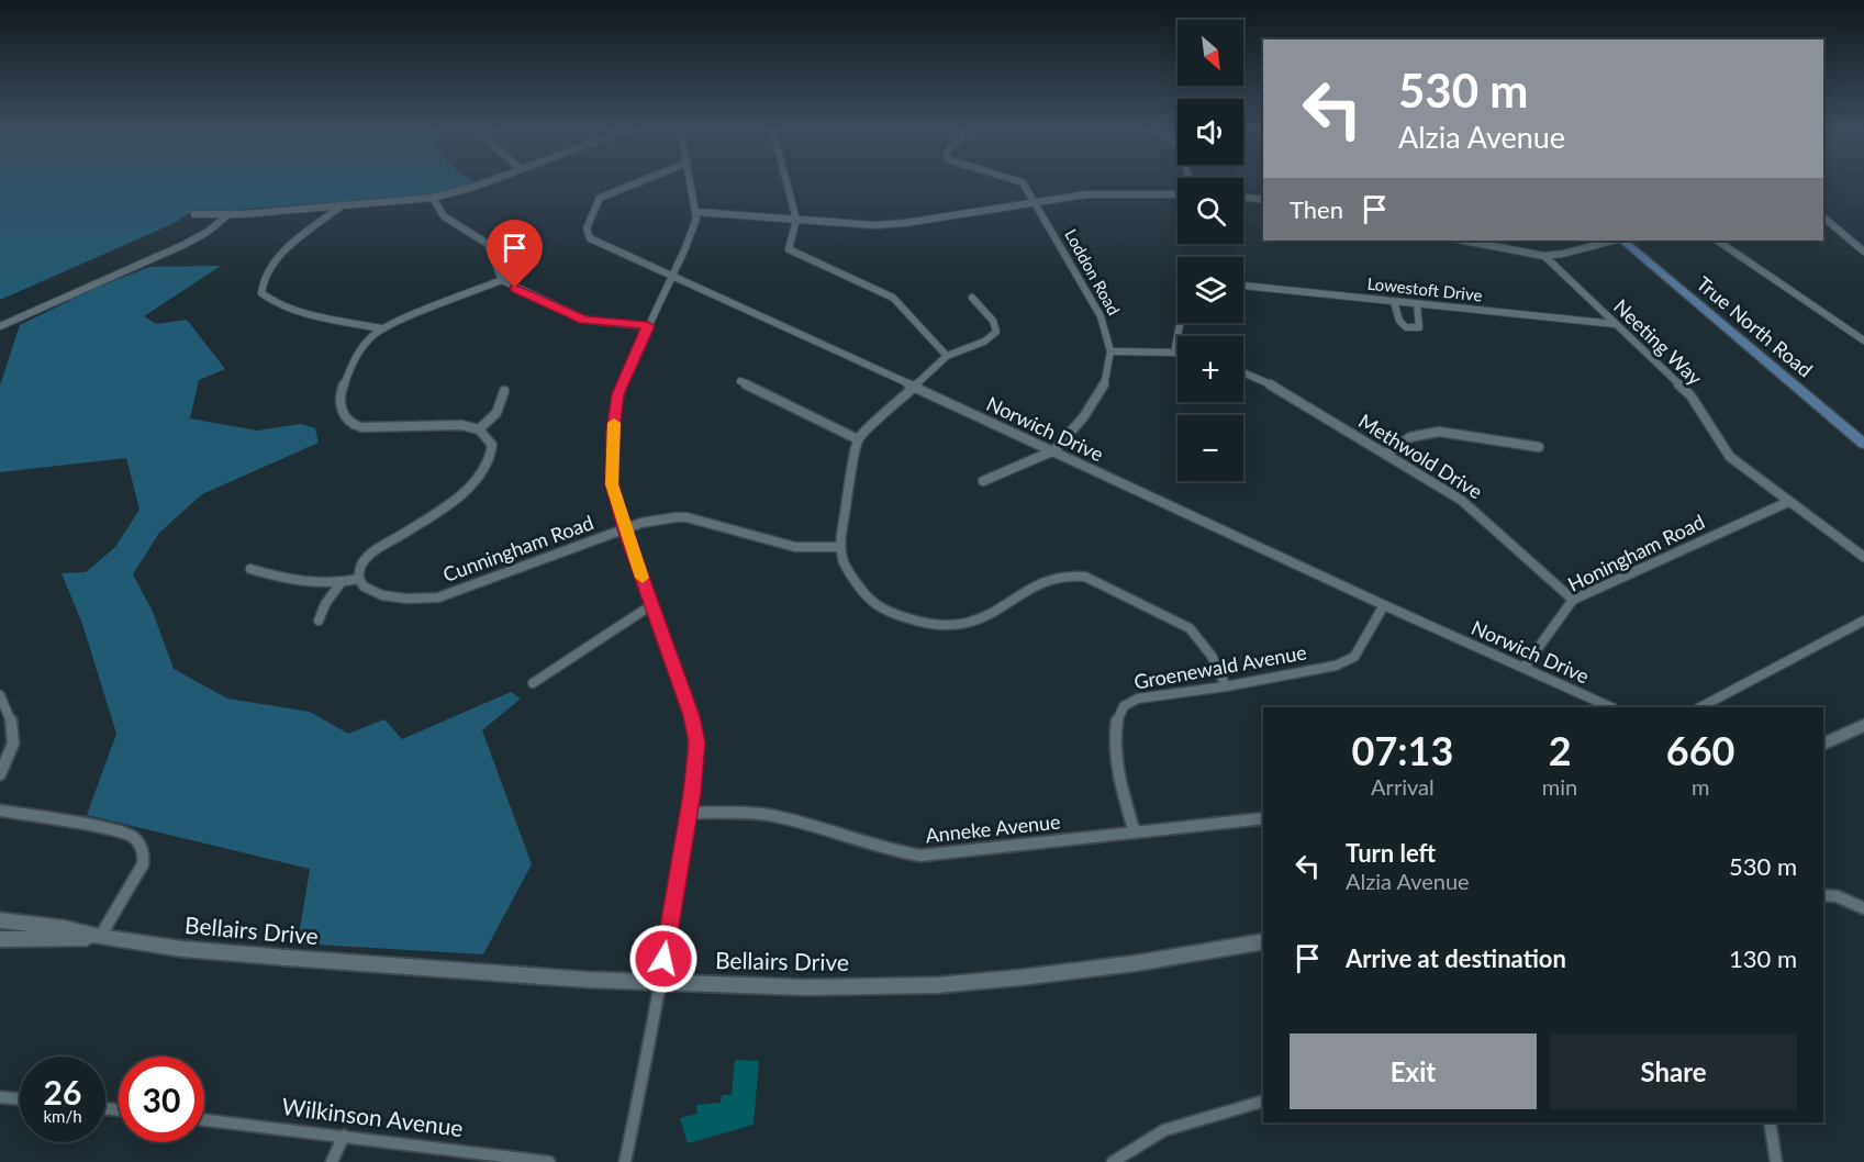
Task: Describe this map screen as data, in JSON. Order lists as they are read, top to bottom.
{
  "streets": {
    "main road": ["True North Road"],
    "street": [
      "Loddon Road",
      "Lowestoft Drive",
      "Neeting Way",
      "Norwich Drive",
      "Methwold Drive",
      "Cunningham Road",
      "Honingham Road",
      "Groenewald Avenue",
      "Anneke Avenue",
      "Bellairs Drive",
      "Wilkinson Avenue"
    ]
  },
  "crossings": [
    ["Loddon Road", "Norwich Drive"],
    ["Lowestoft Drive", "Neeting Way"],
    ["Neeting Way", "Honingham Road"],
    ["Norwich Drive", "Honingham Road"],
    ["Norwich Drive", "Groenewald Avenue"],
    ["Methwold Drive", "Honingham Road"],
    ["Groenewald Avenue", "Anneke Avenue"]
  ],
  "north": "bottom right",
  "page": {
    "map_buttons": ["+", "−"],
    "turn": ["530 m", "Alzia Avenue"],
    "then": "Then",
    "eta": [
      "07:13",
      "Arrival",
      "2",
      "min",
      "660",
      "m"
    ],
    "list": [
      {
        "name": "Turn left",
        "note": "Alzia Avenue",
        "value": "530 m"
      },
      {
        "name": "Arrive at destination",
        "value": "130 m"
      }
    ],
    "buttons": ["Exit", "Share"],
    "speed": "26 km/h",
    "limit": "30"
  }
}
